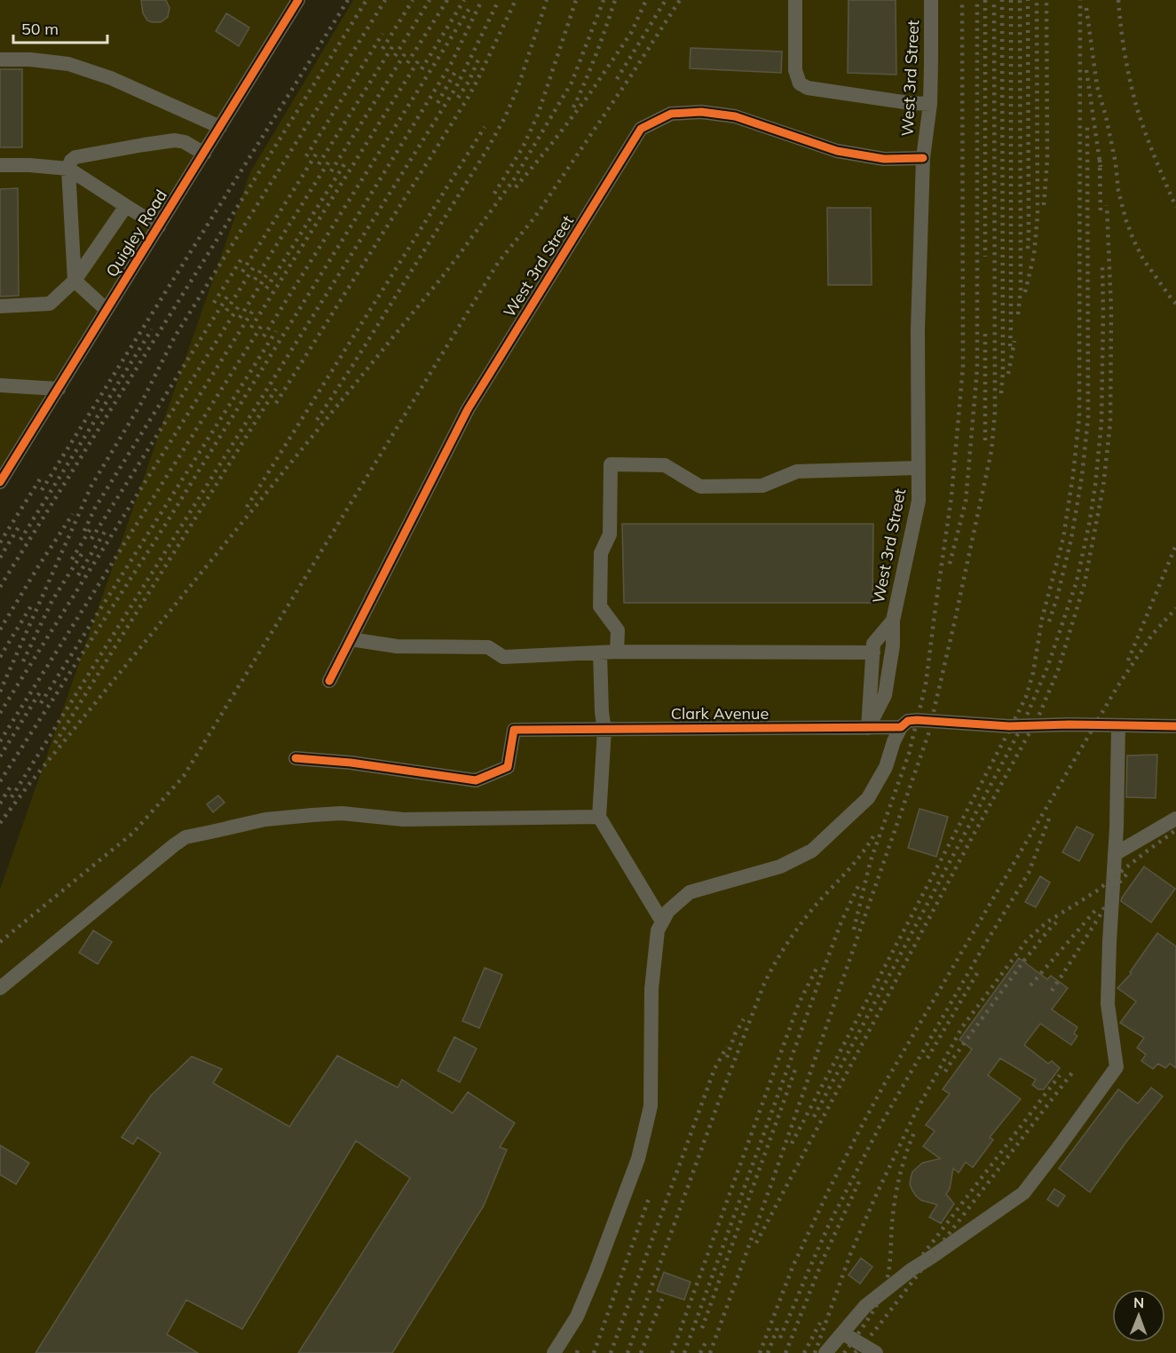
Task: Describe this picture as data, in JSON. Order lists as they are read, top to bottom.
{
  "streets": {
    "street": ["West 3rd Street", "Quigley Road", "Clark Avenue"]
  },
  "crossings": [
    ["West 3rd Street", "Clark Avenue"]
  ],
  "scale_bar": "50 m",
  "north": "top"
}
